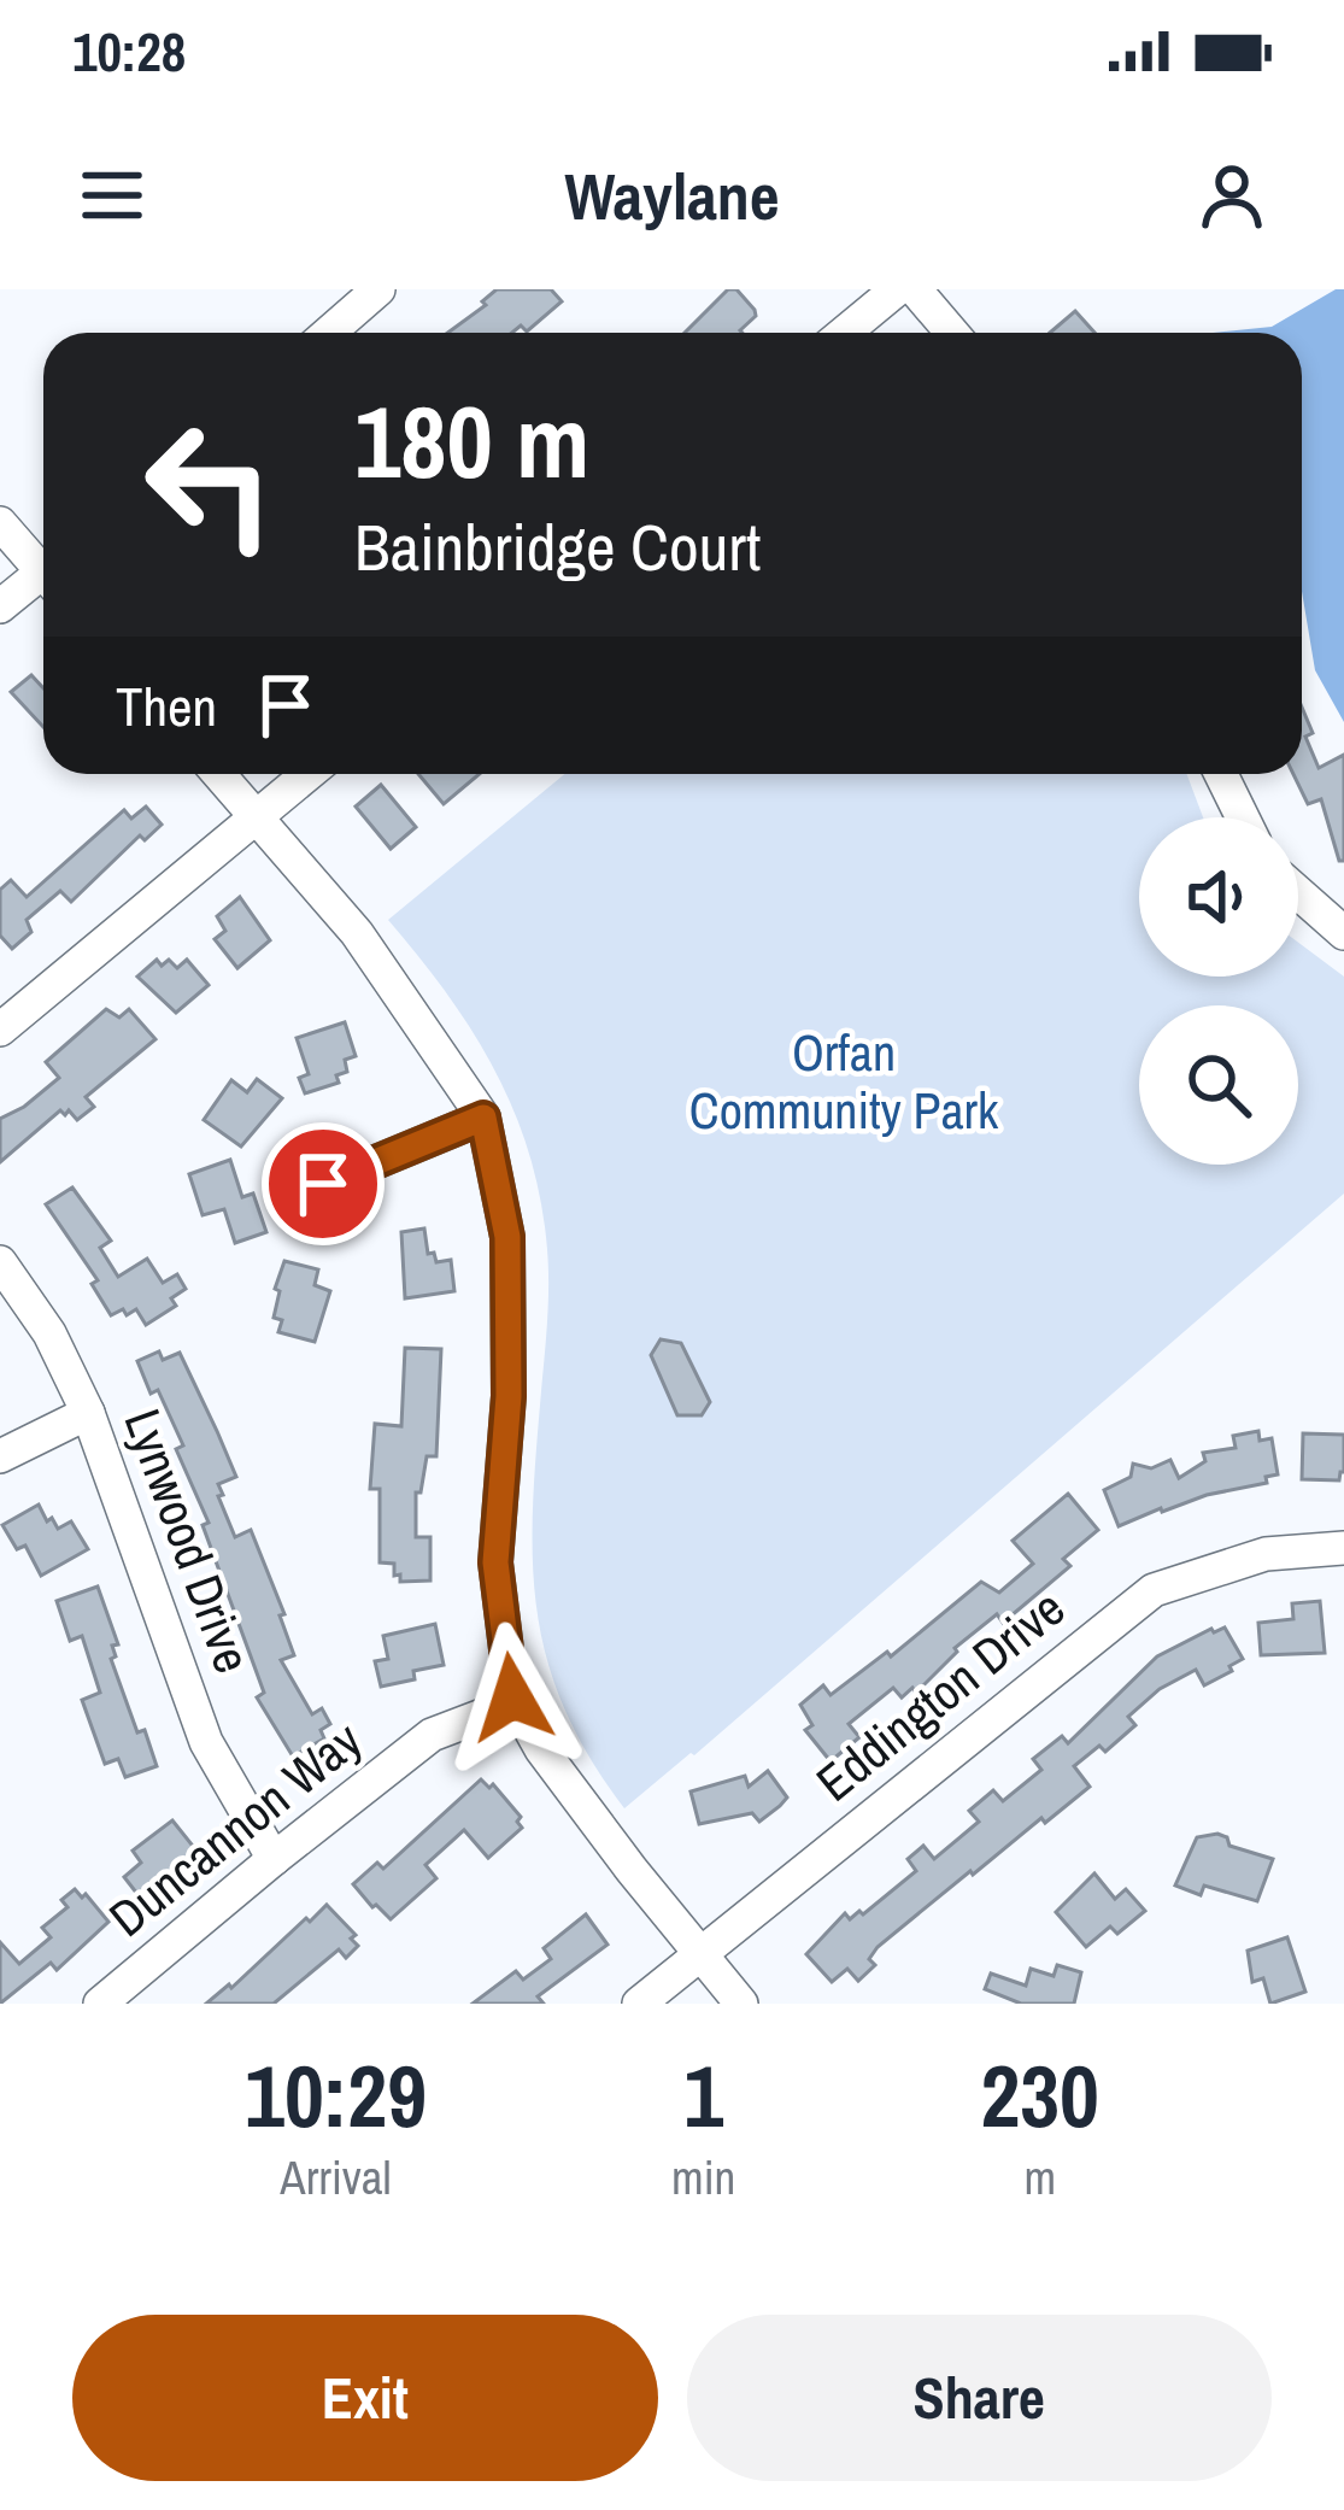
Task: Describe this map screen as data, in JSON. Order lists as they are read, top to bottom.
{
  "streets": {
    "street": ["Lynwood Drive", "Eddington Drive", "Duncannon Way"]
  },
  "crossings": [
    ["Lynwood Drive", "Duncannon Way"]
  ],
  "parks": ["Orfan Community Park"],
  "page": {
    "status": "10:28",
    "header": "Waylane",
    "turn": ["180 m", "Bainbridge Court"],
    "then": "Then",
    "eta": [
      "10:29",
      "Arrival",
      "1",
      "min",
      "230",
      "m"
    ],
    "buttons": ["Exit", "Share"]
  }
}
